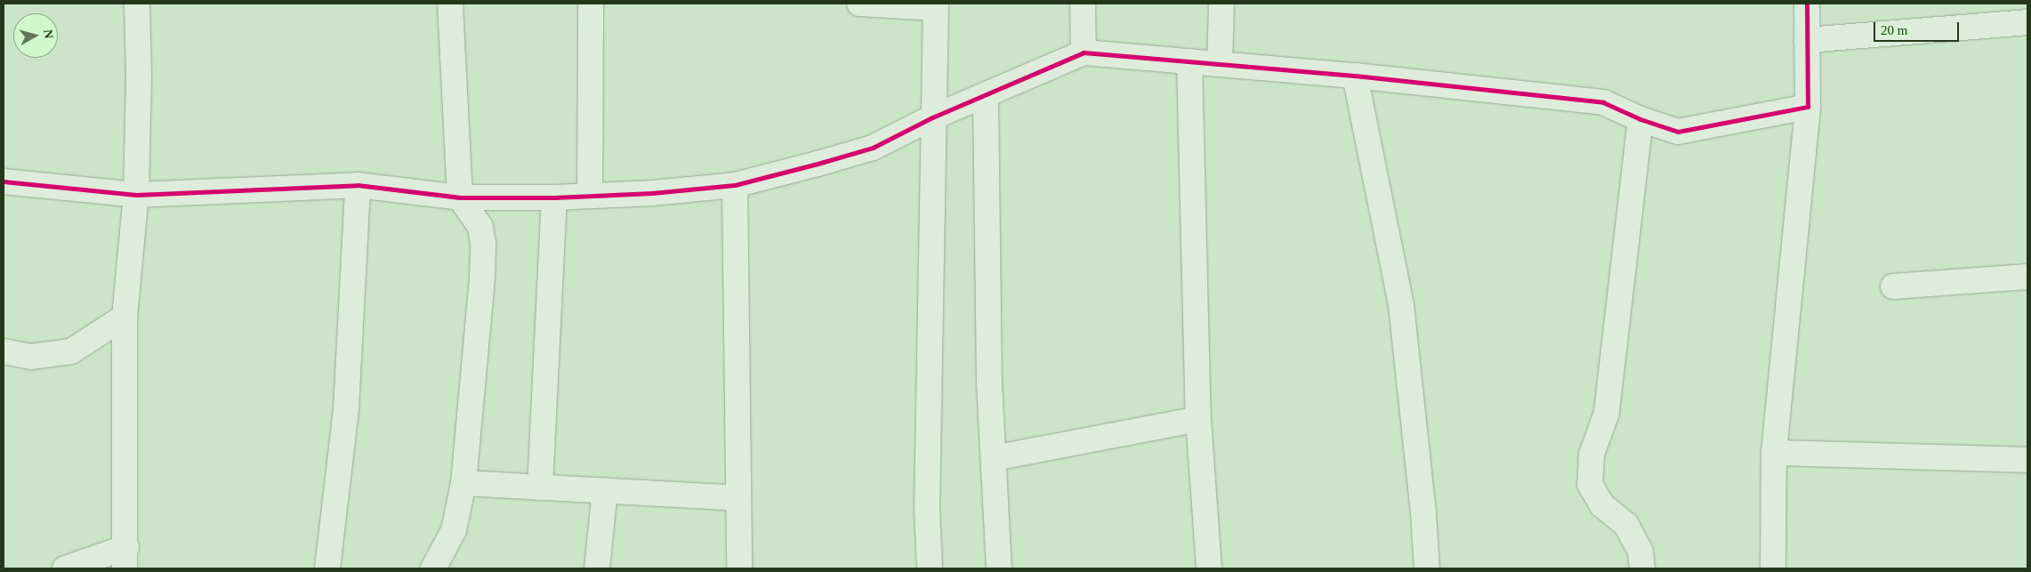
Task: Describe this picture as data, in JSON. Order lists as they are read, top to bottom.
{
  "scale_bar": "20 m",
  "north": "right"
}
